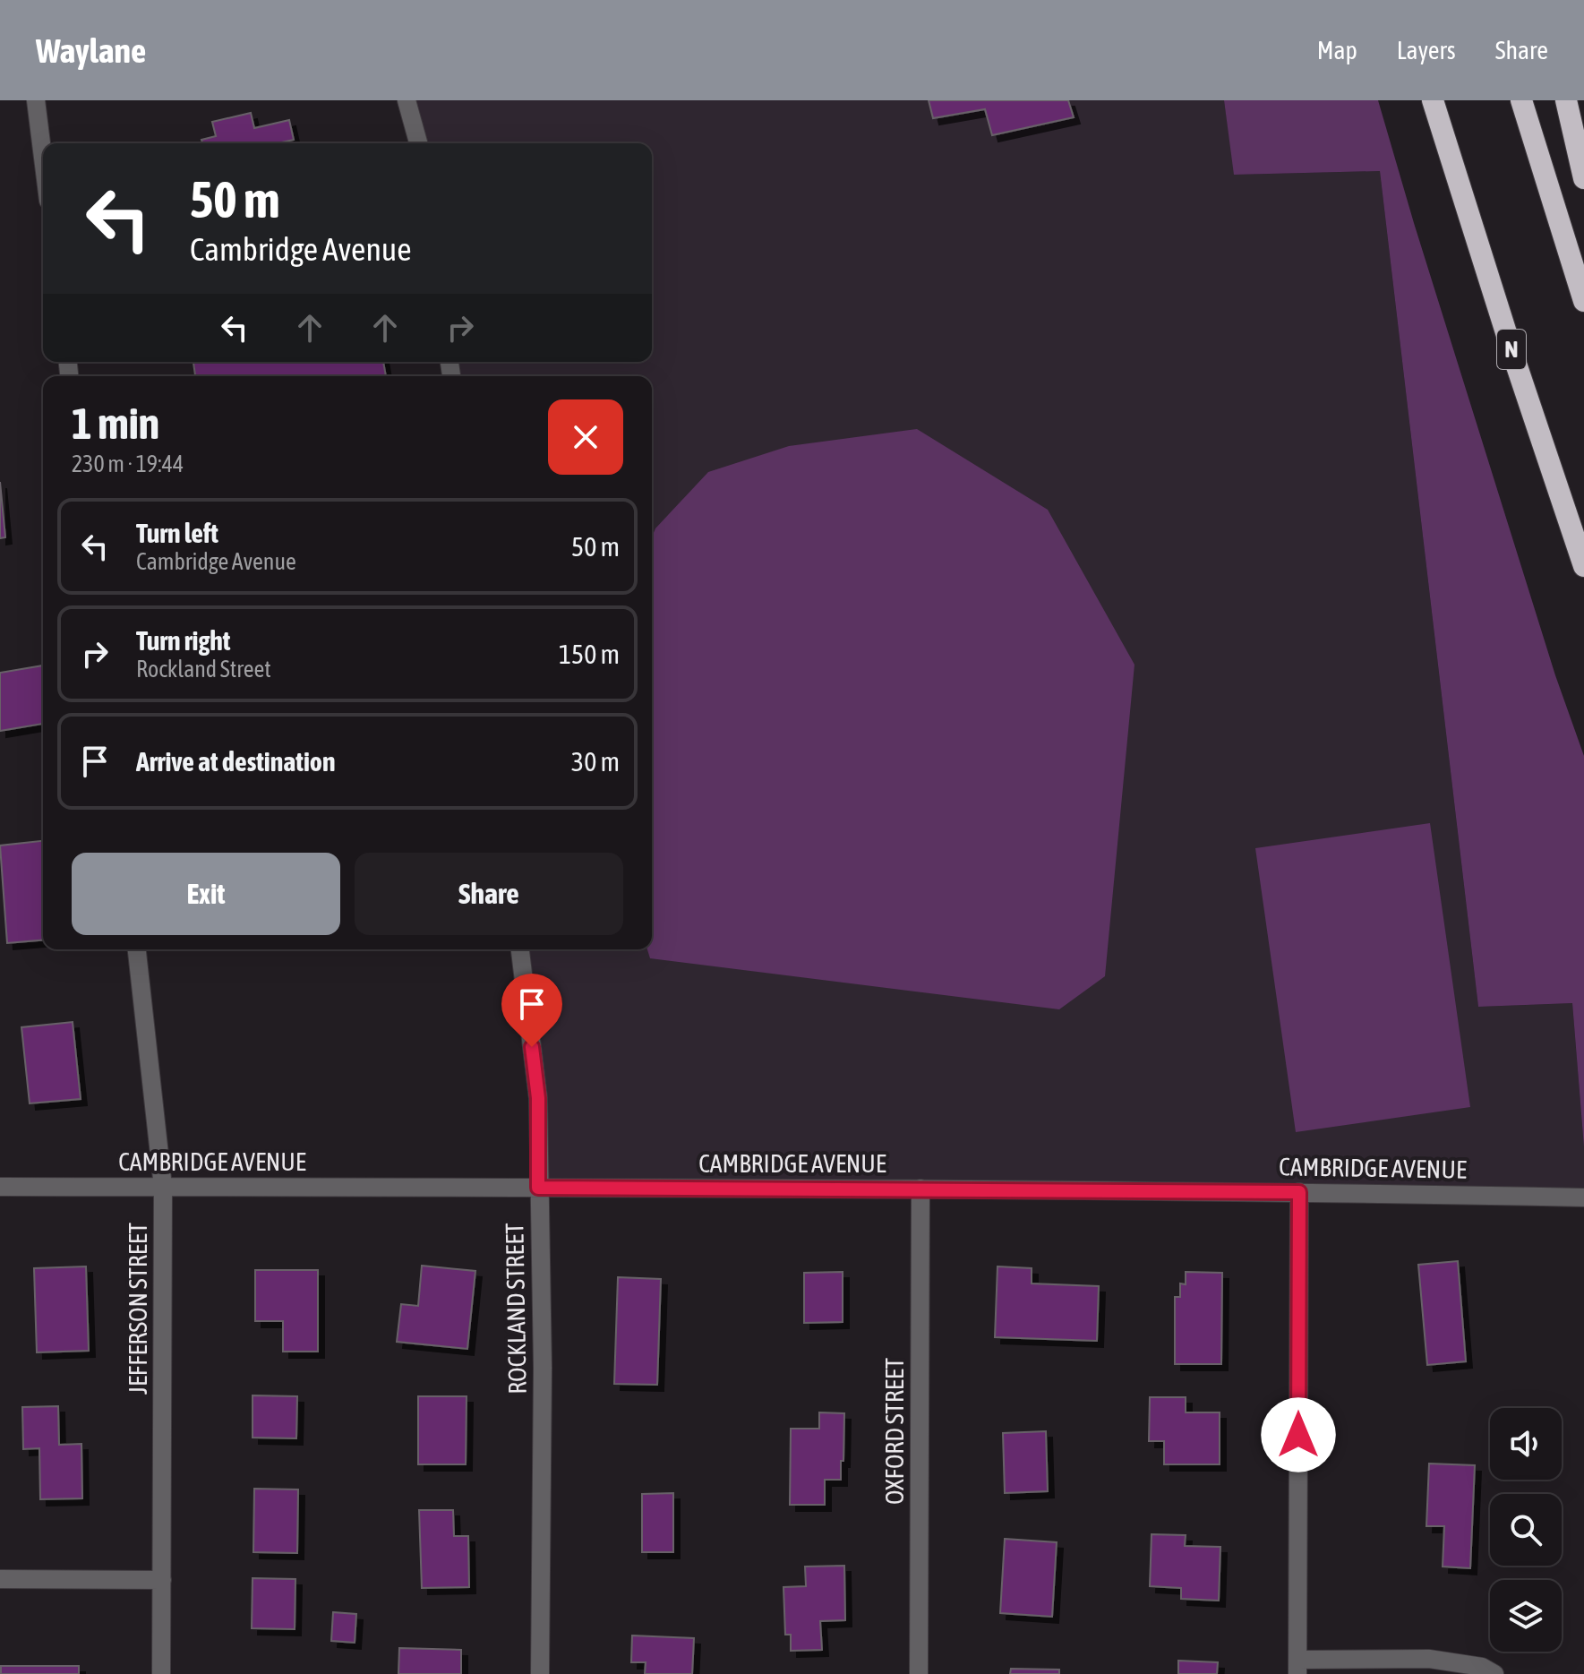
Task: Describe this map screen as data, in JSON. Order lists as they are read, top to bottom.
{
  "streets": {
    "highway": ["N"],
    "street": [
      "CAMBRIDGE AVENUE",
      "JEFFERSON STREET",
      "ROCKLAND STREET",
      "OXFORD STREET"
    ]
  },
  "crossings": [
    ["CAMBRIDGE AVENUE", "JEFFERSON STREET"],
    ["CAMBRIDGE AVENUE", "ROCKLAND STREET"],
    ["CAMBRIDGE AVENUE", "OXFORD STREET"]
  ],
  "page": {
    "header": "Waylane",
    "nav": ["Map", "Layers", "Share"],
    "turn": ["50 m", "Cambridge Avenue"],
    "heading": ["1 min", "230 m · 19:44"],
    "list": [
      {
        "name": "Turn left",
        "note": "Cambridge Avenue",
        "value": "50 m"
      },
      {
        "name": "Turn right",
        "note": "Rockland Street",
        "value": "150 m"
      },
      {
        "name": "Arrive at destination",
        "value": "30 m"
      }
    ],
    "buttons": ["Exit", "Share"]
  }
}
